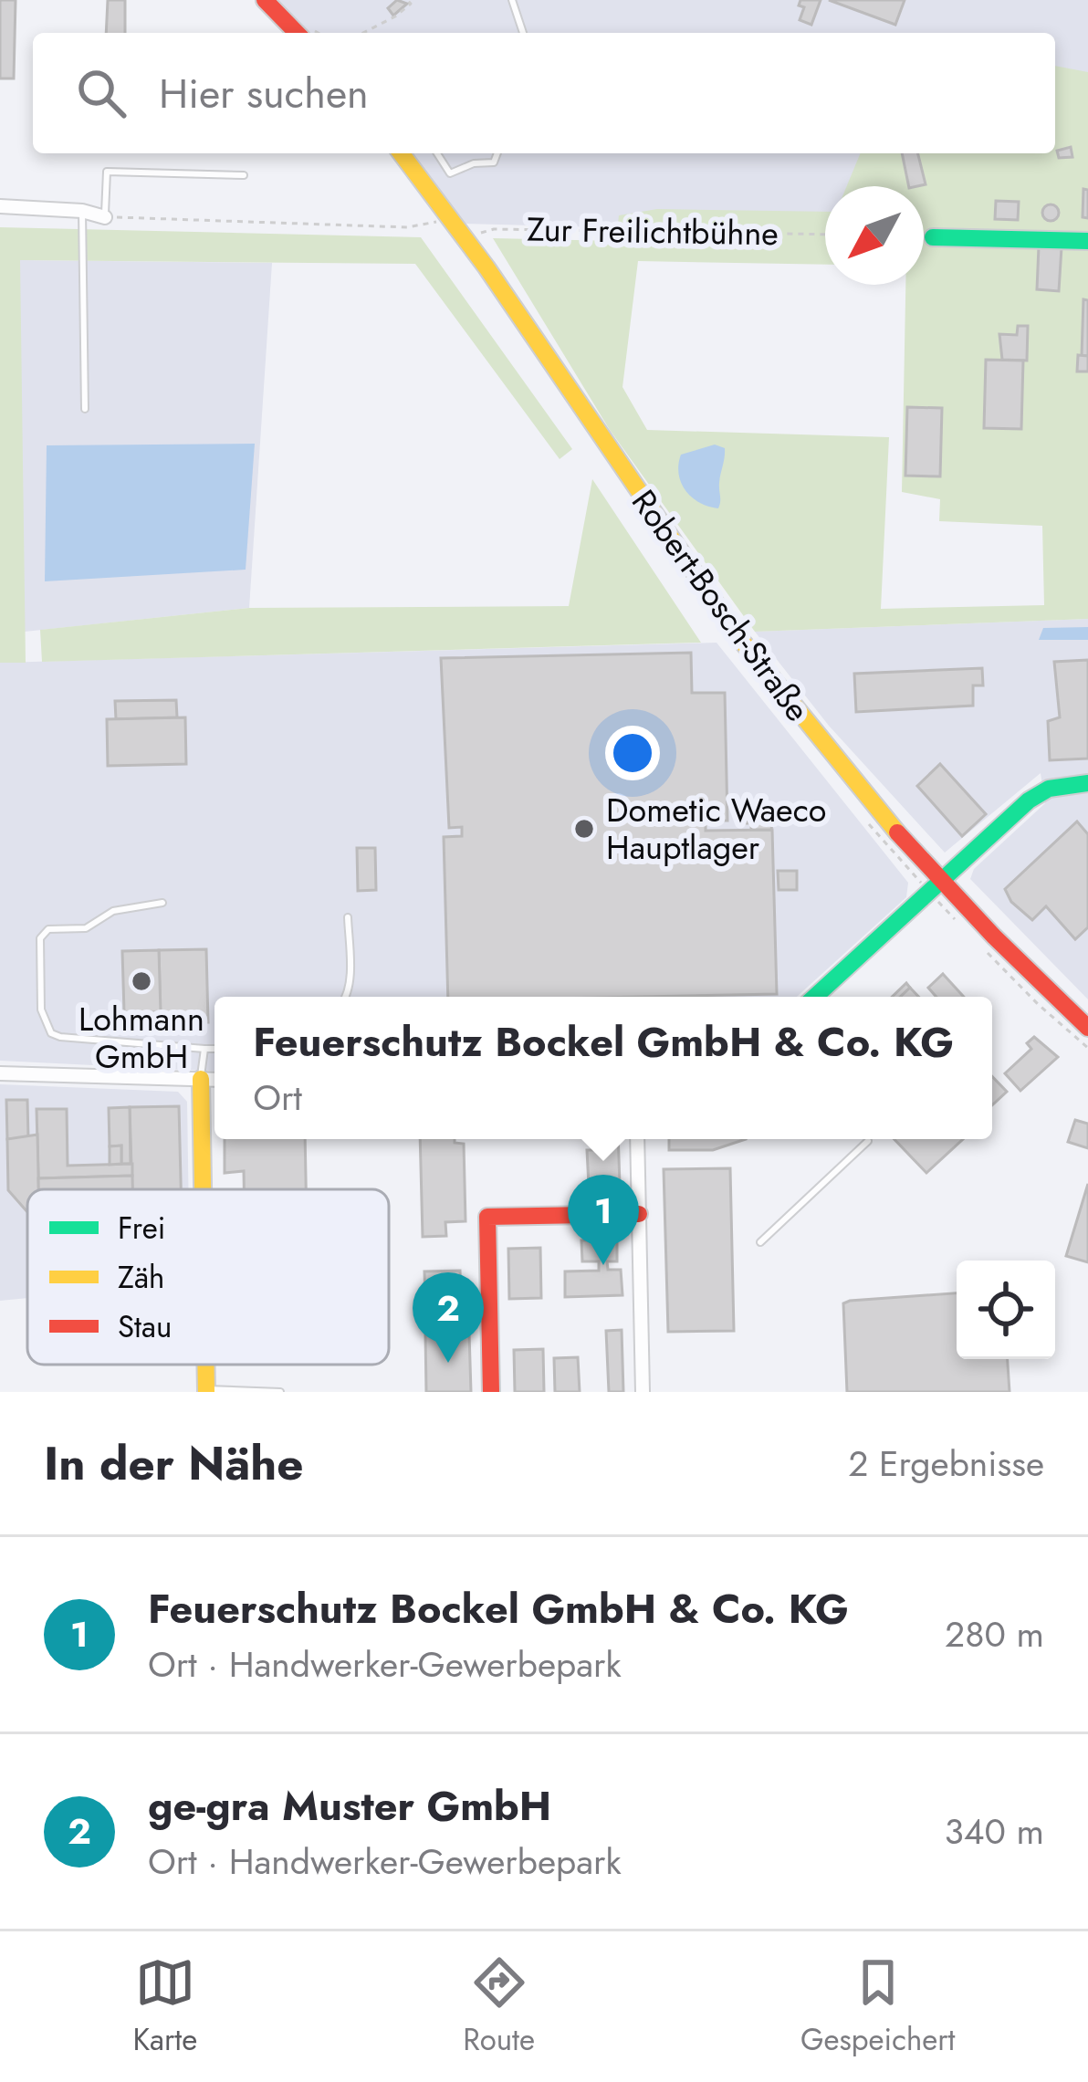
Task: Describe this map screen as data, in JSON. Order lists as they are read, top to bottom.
{
  "streets": {
    "street": ["Robert-Bosch-Straße"],
    "path": ["Zur Freilichtbühne"]
  },
  "crossings": [
    ["Zur Freilichtbühne", "Robert-Bosch-Straße"]
  ],
  "places": ["Dometic Waeco Hauptlager", "Lohmann GmbH"],
  "legend": ["Frei", "Zäh", "Stau"],
  "north": "bottom left",
  "page": {
    "search": "Hier suchen",
    "popup": ["Feuerschutz Bockel GmbH & Co. KG", "Ort"],
    "pins": ["1", "2"],
    "heading": ["In der Nähe", "2 Ergebnisse"],
    "list": [
      {
        "mark": "1",
        "name": "Feuerschutz Bockel GmbH & Co. KG",
        "note": "Ort · Handwerker-Gewerbepark",
        "value": "280 m"
      },
      {
        "mark": "2",
        "name": "ge-gra Muster GmbH",
        "note": "Ort · Handwerker-Gewerbepark",
        "value": "340 m"
      }
    ],
    "nav": ["Karte", "Route", "Gespeichert"]
  }
}
